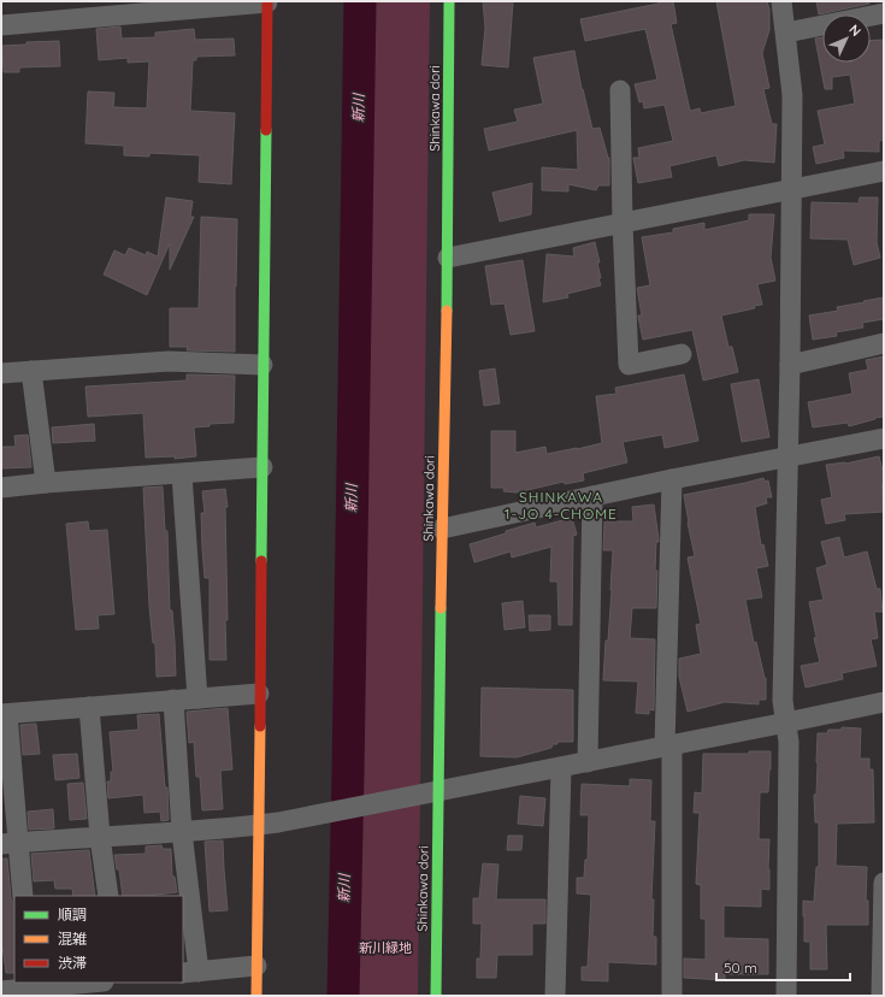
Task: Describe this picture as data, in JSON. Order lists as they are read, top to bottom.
{
  "streets": {
    "street": ["Shinkawa dori"]
  },
  "districts": ["SHINKAWA 1-JO 4-CHOME"],
  "water": ["新川"],
  "parks": ["新川緑地"],
  "legend": ["順調", "混雑", "渋滞"],
  "scale_bar": "50 m",
  "north": "top right"
}
